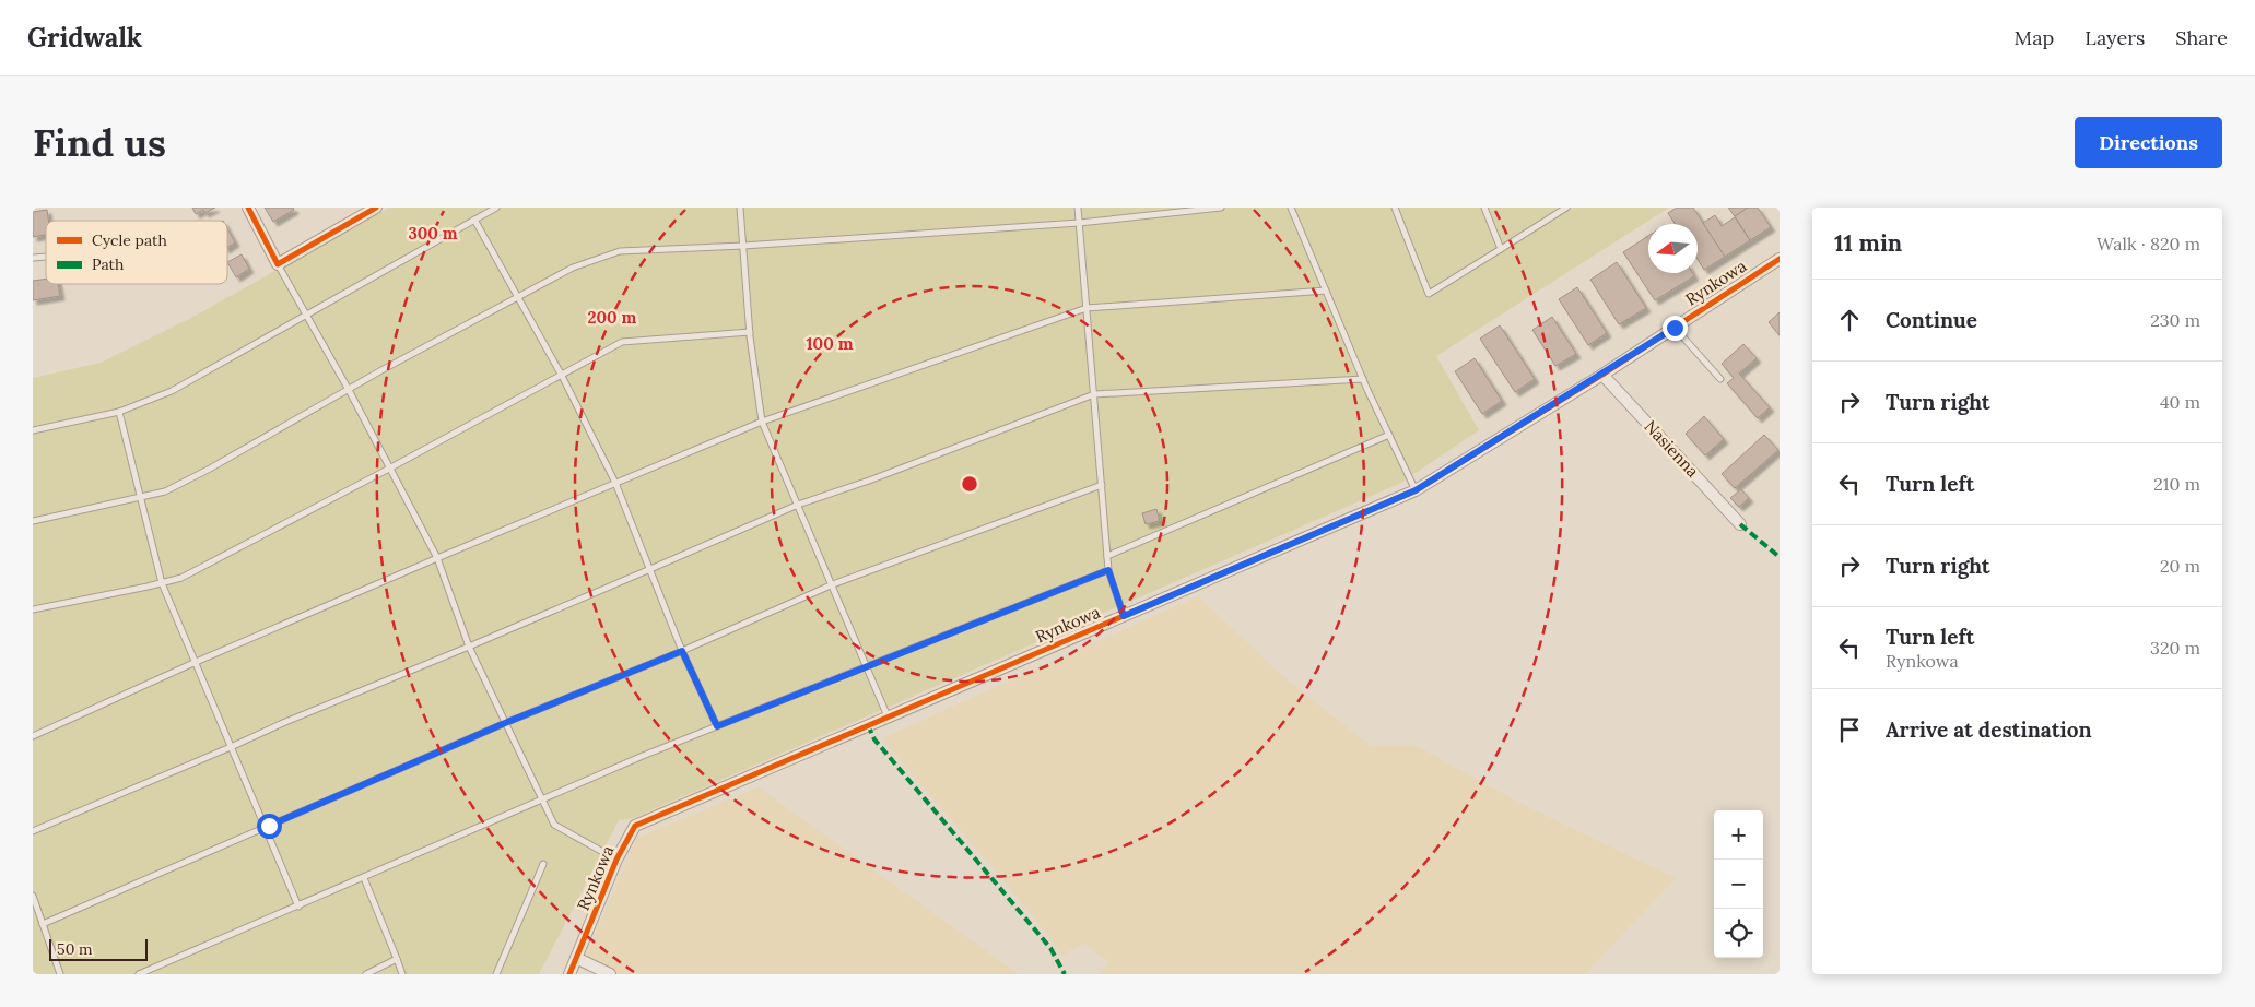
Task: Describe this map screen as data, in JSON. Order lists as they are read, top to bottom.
{
  "streets": {
    "street": ["Rynkowa", "Nasienna"]
  },
  "crossings": [
    ["Rynkowa", "Nasienna"]
  ],
  "legend": ["Cycle path", "Path"],
  "scale_bar": "50 m",
  "north": "left",
  "page": {
    "header": "Gridwalk",
    "nav": ["Map", "Layers", "Share"],
    "buttons": "Directions",
    "title": "Find us",
    "heading": ["11 min", "Walk · 820 m"],
    "list": [
      ["Continue", "230 m"],
      ["Turn right", "40 m"],
      ["Turn left", "210 m"],
      ["Turn right", "20 m"],
      ["Turn left", "Rynkowa", "320 m"],
      "Arrive at destination"
    ],
    "map_buttons": ["+", "−"],
    "scale": "50 m"
  },
  "rings": ["300 m", "200 m", "100 m"]
}
